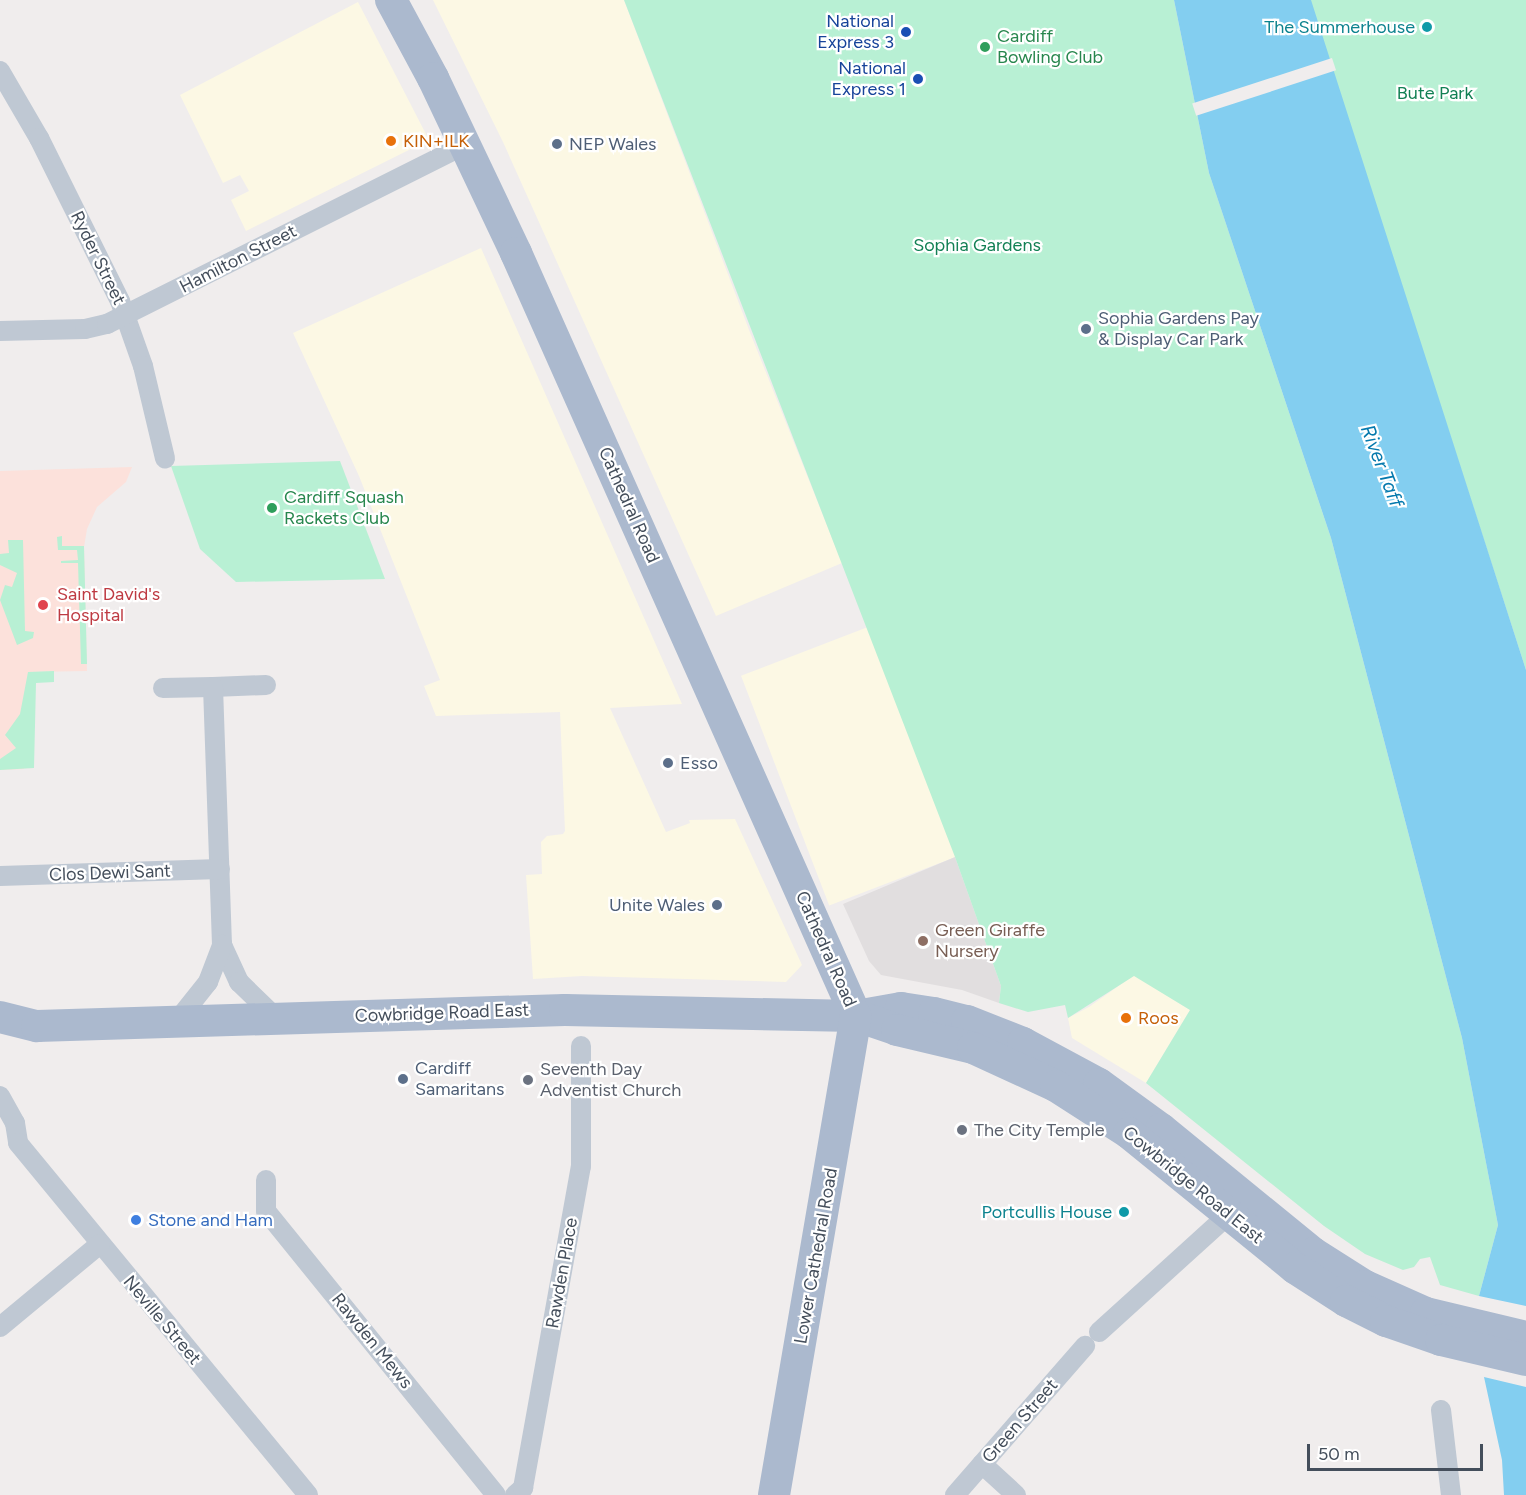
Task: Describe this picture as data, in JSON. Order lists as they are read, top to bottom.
{
  "streets": {
    "main road": ["Cathedral Road", "Cowbridge Road East", "Lower Cathedral Road"],
    "street": [
      "Ryder Street",
      "Hamilton Street",
      "Clos Dewi Sant",
      "Rawden Place",
      "Neville Street",
      "Rawden Mews",
      "Green Street"
    ]
  },
  "crossings": [
    ["Ryder Street", "Hamilton Street"],
    ["Hamilton Street", "Cathedral Road"],
    ["Cathedral Road", "Cowbridge Road East"],
    ["Cathedral Road", "Lower Cathedral Road"],
    ["Cowbridge Road East", "Lower Cathedral Road"]
  ],
  "water": ["River Taff"],
  "parks": ["Bute Park", "Sophia Gardens"],
  "places": [
    "The Summerhouse",
    "National Express 3",
    "Cardiff Bowling Club",
    "National Express 1",
    "KIN+ILK",
    "NEP Wales",
    "Sophia Gardens Pay & Display Car Park",
    "Cardiff Squash Rackets Club",
    "Saint David's Hospital",
    "Esso",
    "Unite Wales",
    "Green Giraffe Nursery",
    "Roos",
    "Cardiff Samaritans",
    "Seventh Day Adventist Church",
    "The City Temple",
    "Portcullis House",
    "Stone and Ham"
  ],
  "scale_bar": "50 m"
}
